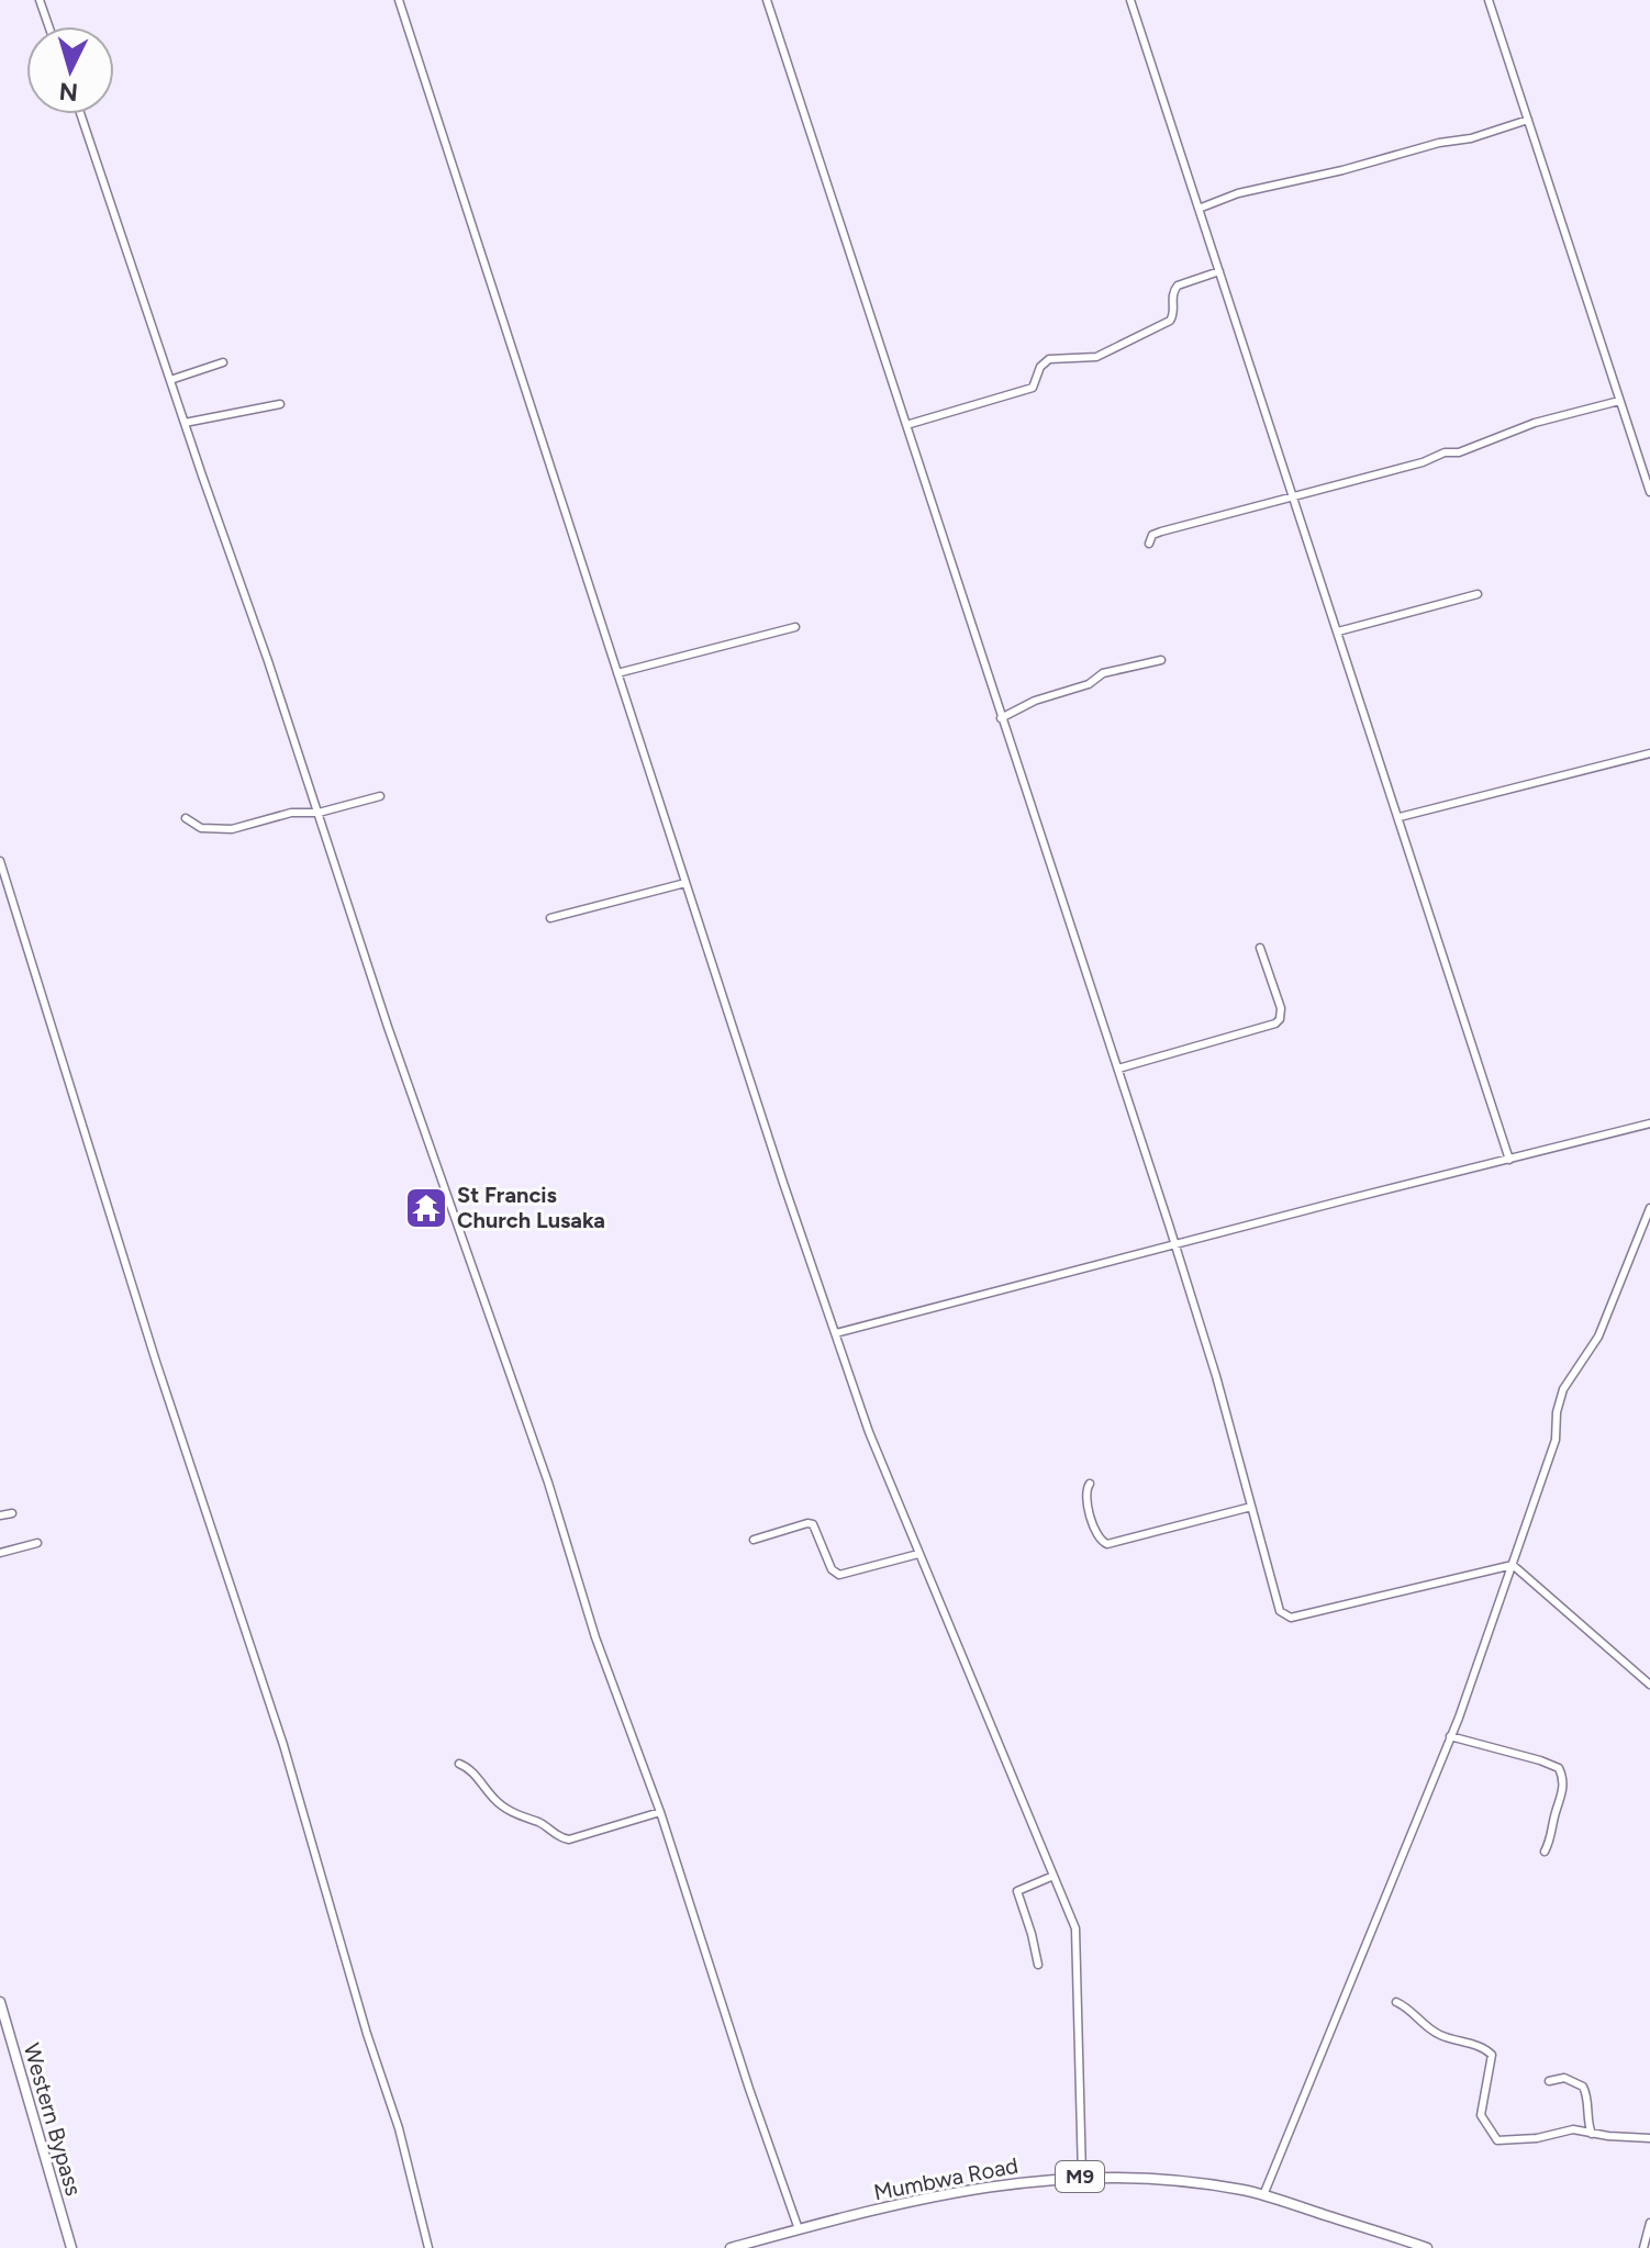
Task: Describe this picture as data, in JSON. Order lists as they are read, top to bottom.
{
  "streets": {
    "main road": ["Western Bypass", "M9", "Mumbwa Road"]
  },
  "places": {
    "temple": ["St Francis Church Lusaka"]
  },
  "north": "bottom"
}
